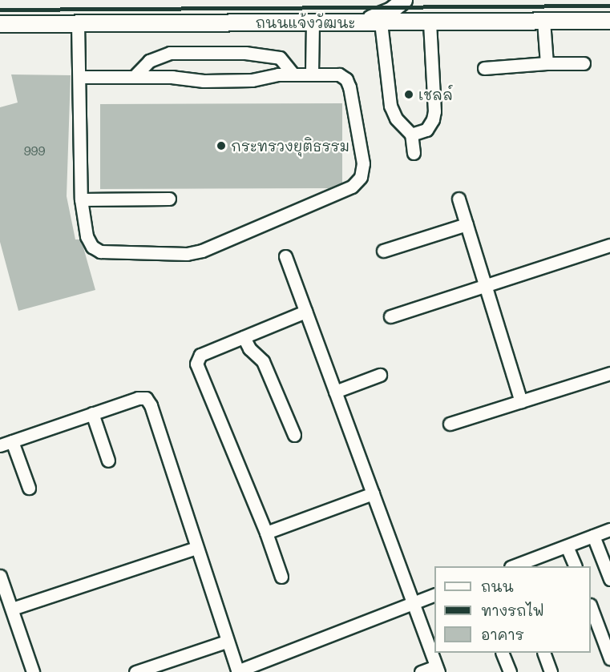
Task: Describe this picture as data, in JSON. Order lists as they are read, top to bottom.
{
  "streets": {
    "main road": ["ถนนแจ้งวัฒนะ"]
  },
  "places": ["เชลล์", "กระทรวงยุติธรรม"],
  "house_numbers": ["999"],
  "legend": ["ถนน", "ทางรถไฟ", "อาคาร"]
}
